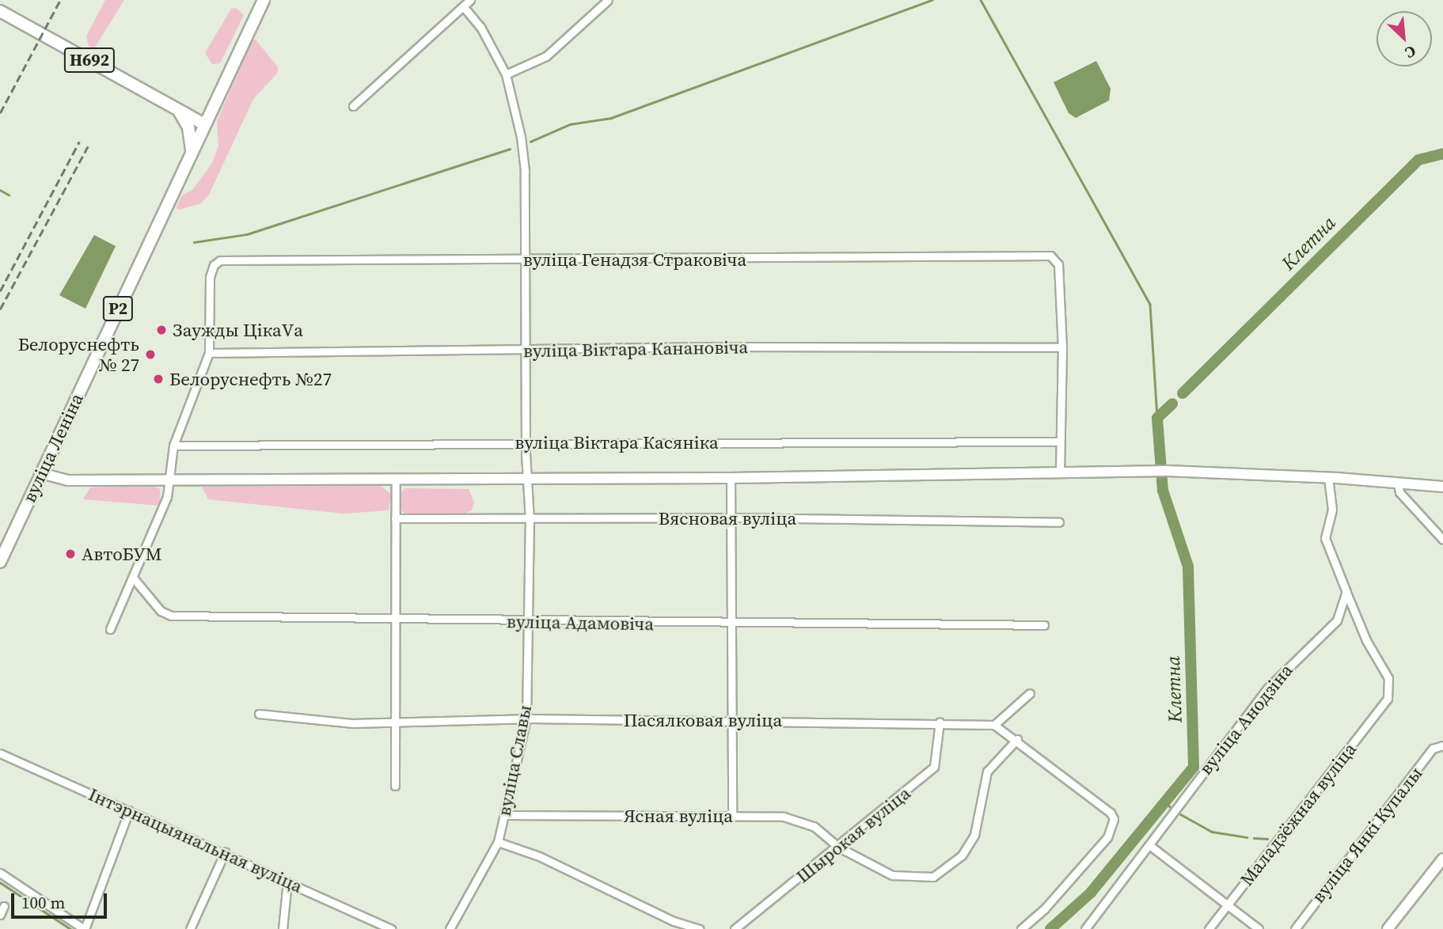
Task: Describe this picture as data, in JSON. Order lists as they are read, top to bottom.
{
  "streets": {
    "main road": ["Н692", "Р2", "вуліца Леніна"],
    "street": [
      "вуліца Генадзя Страковіча",
      "вуліца Віктара Канановіча",
      "вуліца Віктара Касяніка",
      "Вясновая вуліца",
      "вуліца Адамовіча",
      "вуліца Анодзіна",
      "Пасялковая вуліца",
      "вуліца Славы",
      "Маладзёжная вуліца",
      "Ясная вуліца",
      "Шырокая вуліца",
      "вуліца Янкі Купалы",
      "Інтэрнацыянальная вуліца"
    ]
  },
  "crossings": [
    ["Н692", "Р2"],
    ["Н692", "вуліца Леніна"],
    ["вуліца Генадзя Страковіча", "вуліца Віктара Канановіча"],
    ["вуліца Генадзя Страковіча", "вуліца Славы"],
    ["Р2", "вуліца Леніна"],
    ["вуліца Віктара Канановіча", "вуліца Славы"],
    ["вуліца Віктара Касяніка", "вуліца Славы"],
    ["Вясновая вуліца", "вуліца Славы"],
    ["вуліца Адамовіча", "вуліца Славы"],
    ["вуліца Анодзіна", "Маладзёжная вуліца"],
    ["Пасялковая вуліца", "вуліца Славы"],
    ["Пасялковая вуліца", "Шырокая вуліца"],
    ["вуліца Славы", "Ясная вуліца"],
    ["Ясная вуліца", "Шырокая вуліца"]
  ],
  "water": ["Клетна"],
  "places": [
    "Заужды ЦікаVа",
    "Белоруснефть № 27",
    "Белоруснефть №27",
    "АвтоБУМ"
  ],
  "scale_bar": "100 m",
  "north": "bottom right"
}
